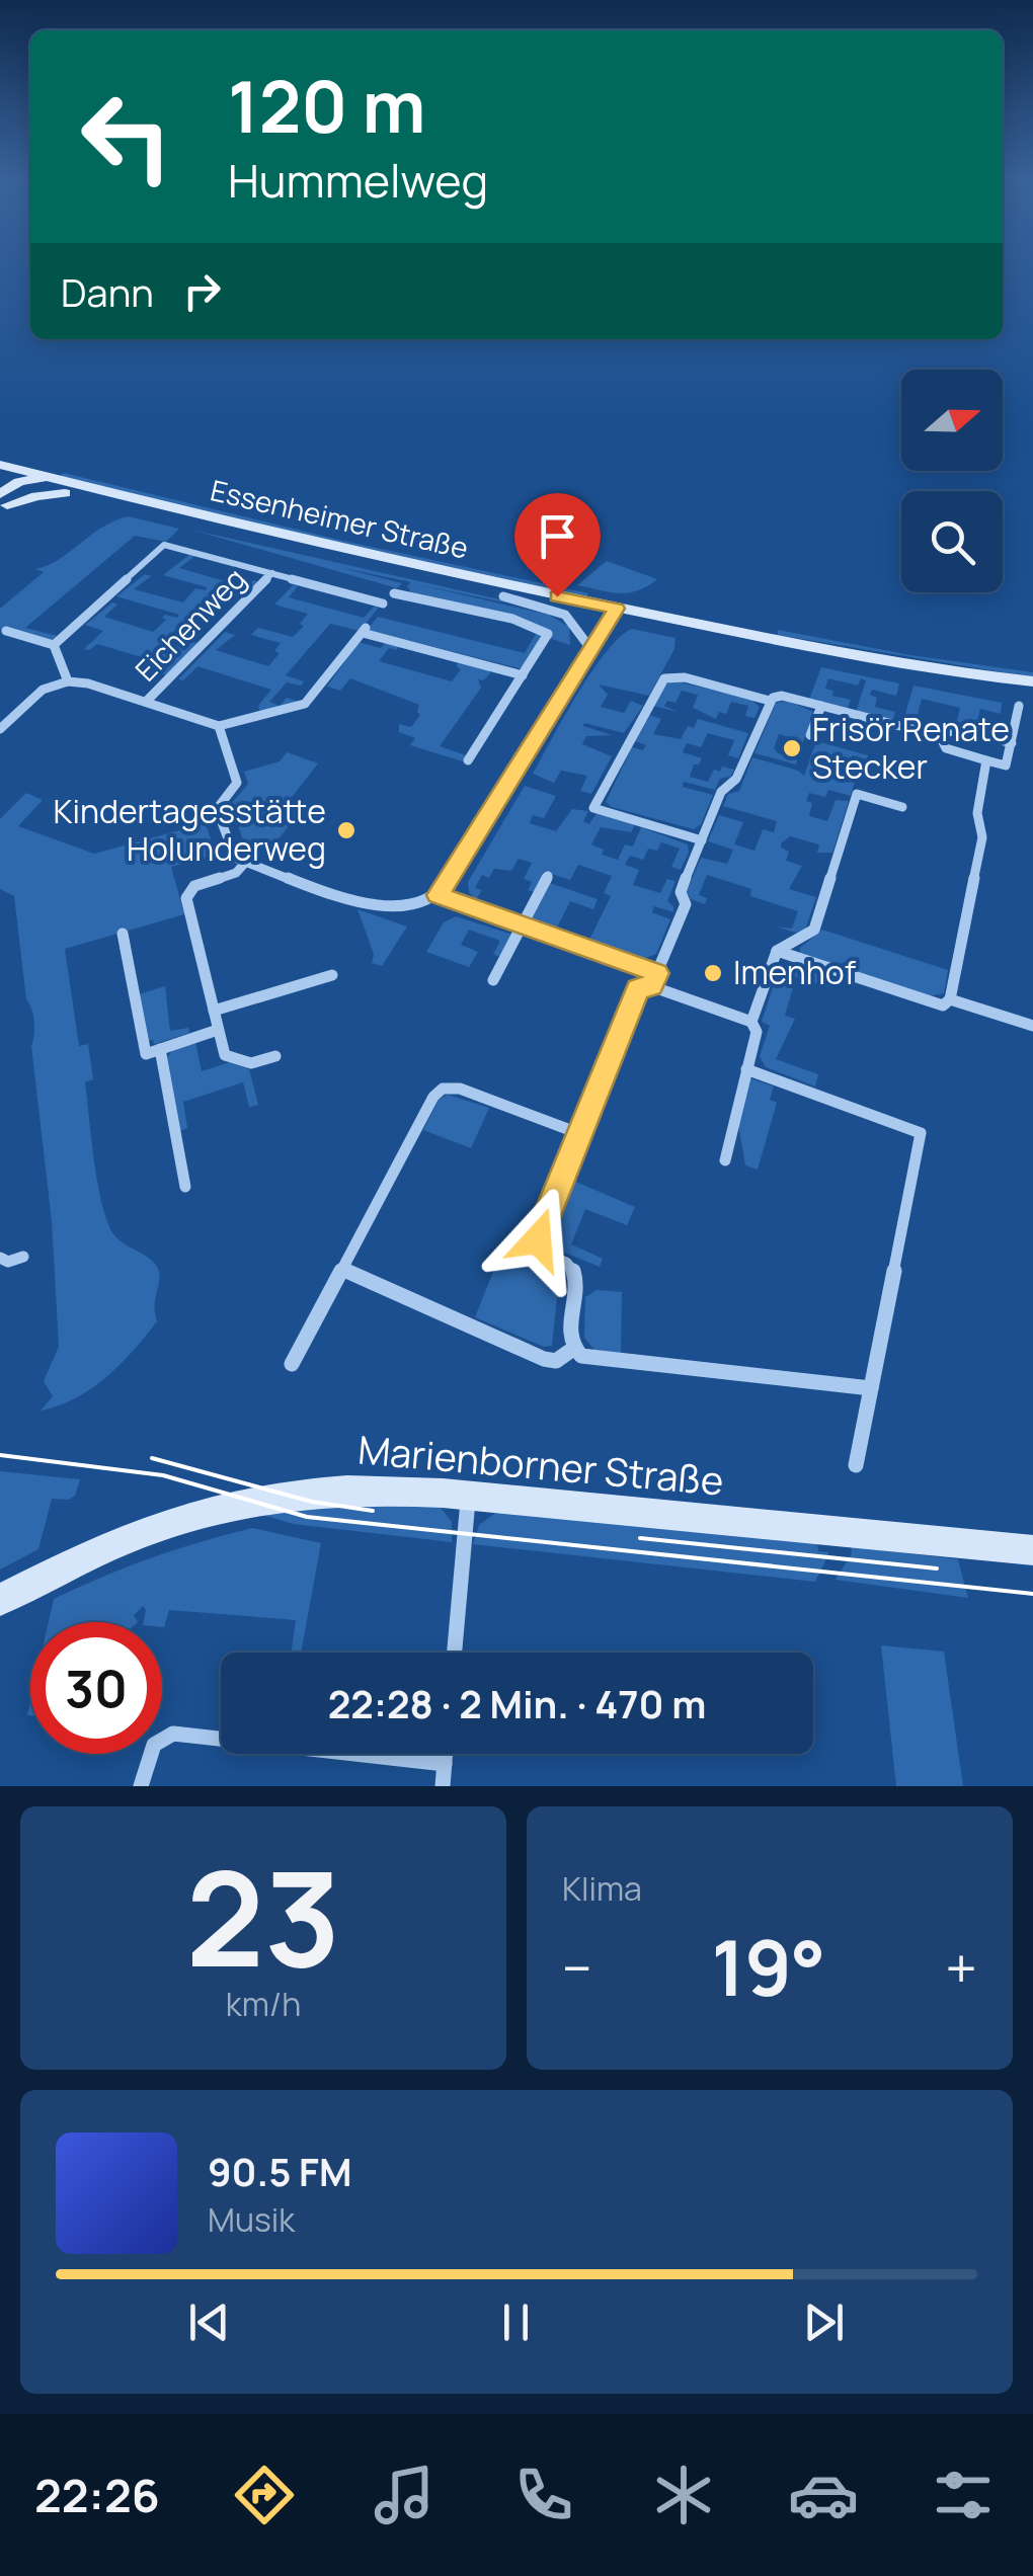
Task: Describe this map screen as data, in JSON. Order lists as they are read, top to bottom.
{
  "streets": {
    "main road": ["Essenheimer Straße", "Marienborner Straße"],
    "street": ["Eichenweg"]
  },
  "places": ["Frisör Renate Stecker", "Kindertagesstätte Holunderweg", "Imenhof"],
  "north": "right",
  "page": {
    "turn": ["120 m", "Hummelweg"],
    "then": "Dann",
    "limit": "30",
    "trip": "22:28 · 2 Min. · 470 m",
    "tile": [
      ["23", "km/h"],
      "Klima"
    ],
    "heat": ["−", "19°", "+"],
    "song": ["90.5 FM", "Musik"],
    "tabs": "22:26"
  }
}
